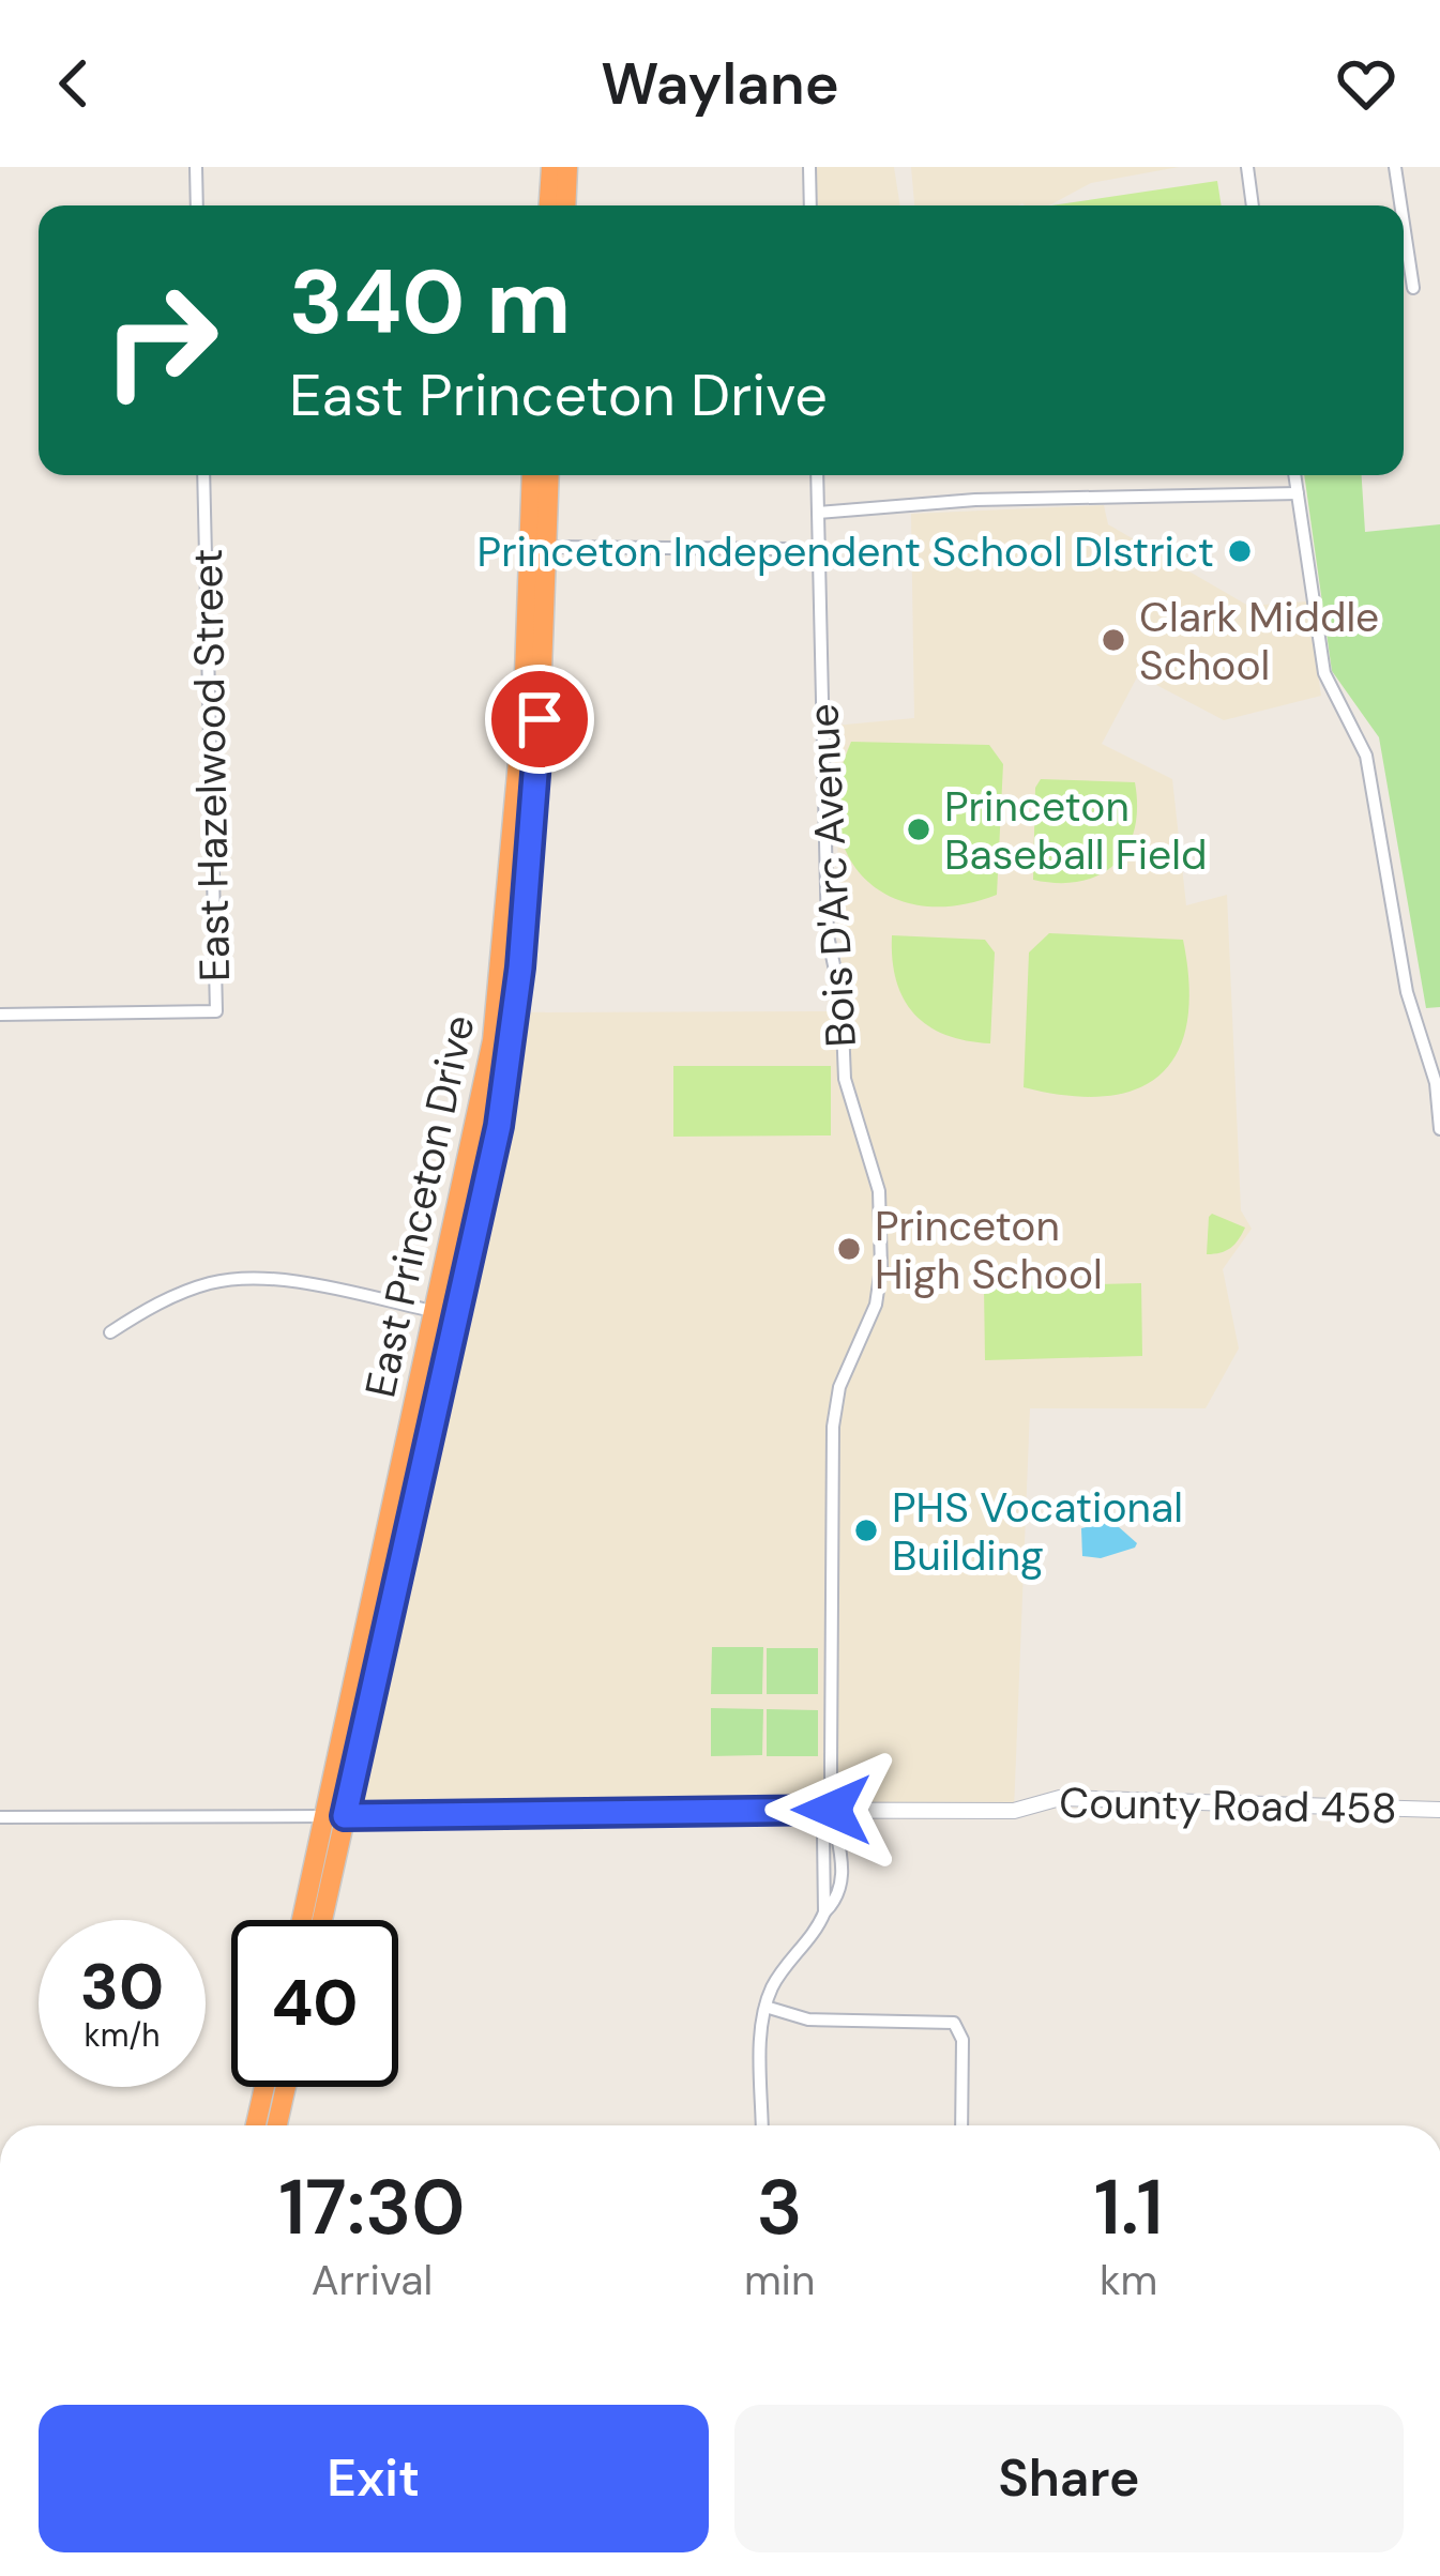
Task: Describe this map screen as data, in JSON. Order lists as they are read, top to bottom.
{
  "streets": {
    "highway": ["East Princeton Drive"],
    "street": ["East Hazelwood Street", "Bois D'Arc Avenue", "County Road 458"]
  },
  "crossings": [
    ["Bois D'Arc Avenue", "County Road 458"],
    ["East Princeton Drive", "County Road 458"]
  ],
  "places": [
    "Princeton Independent School DIstrict",
    "Clark Middle School",
    "Princeton Baseball Field",
    "Princeton High School",
    "PHS Vocational Building"
  ],
  "page": {
    "header": "Waylane",
    "turn": ["340 m", "East Princeton Drive"],
    "speed": "30 km/h",
    "limit": "40",
    "eta": [
      "17:30",
      "Arrival",
      "3",
      "min",
      "1.1",
      "km"
    ],
    "buttons": ["Exit", "Share"]
  }
}
